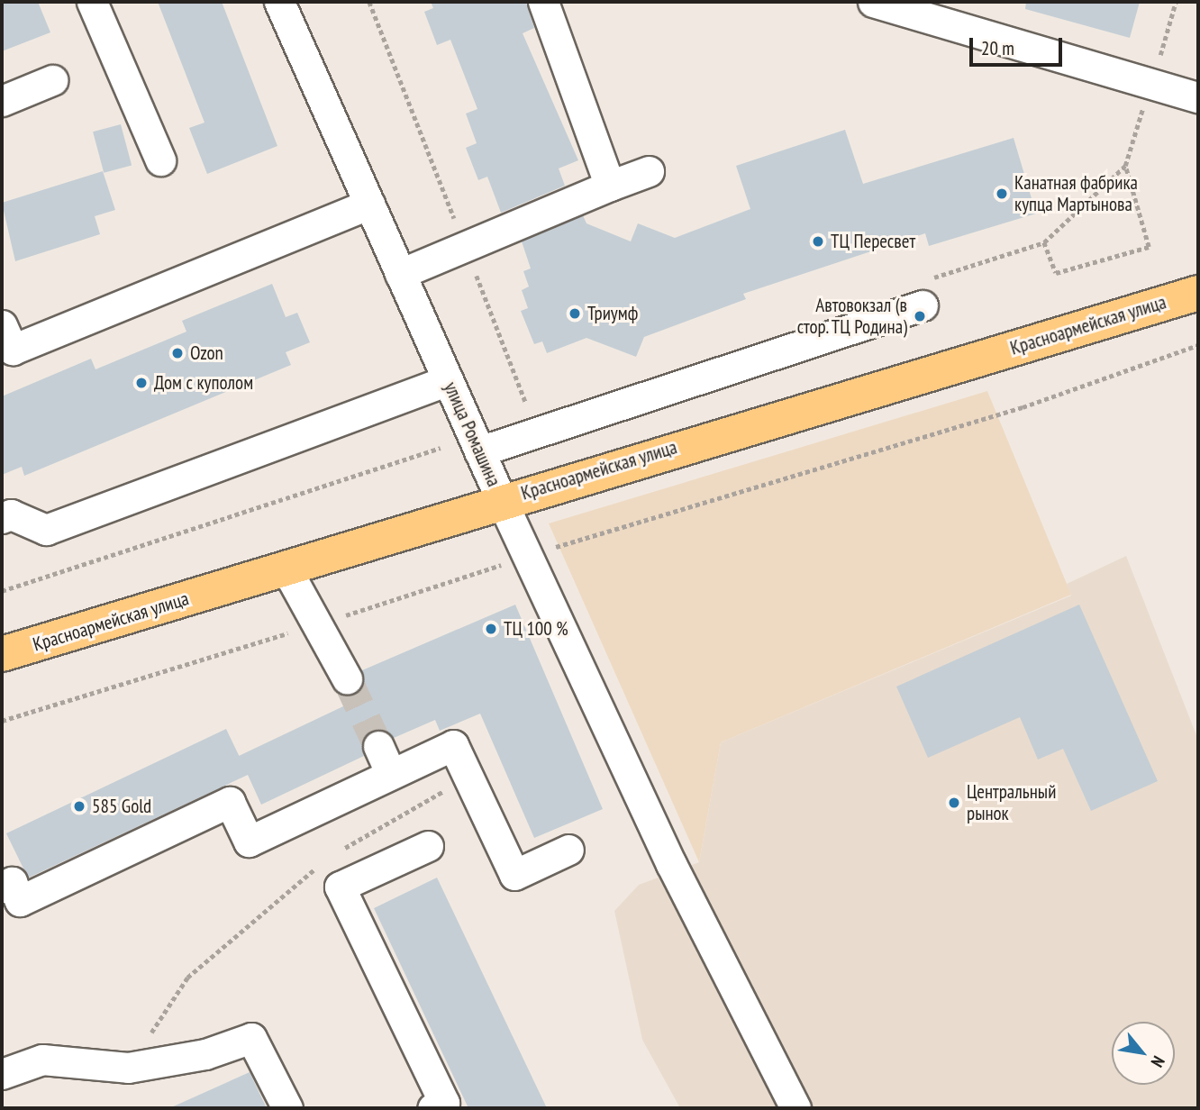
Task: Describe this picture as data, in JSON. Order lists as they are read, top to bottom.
{
  "streets": {
    "main road": ["Красноармейская улица"],
    "street": ["улица Ромашина"]
  },
  "crossings": [
    ["Красноармейская улица", "улица Ромашина"]
  ],
  "places": [
    "Канатная фабрика купца Мартынова",
    "ТЦ Пересвет",
    "Триумф",
    "Автовокзал (в стор. ТЦ Родина)",
    "Ozon",
    "Дом с куполом",
    "ТЦ 100 %",
    "Центральный рынок",
    "585 Gold"
  ],
  "scale_bar": "20 m",
  "north": "bottom right"
}
